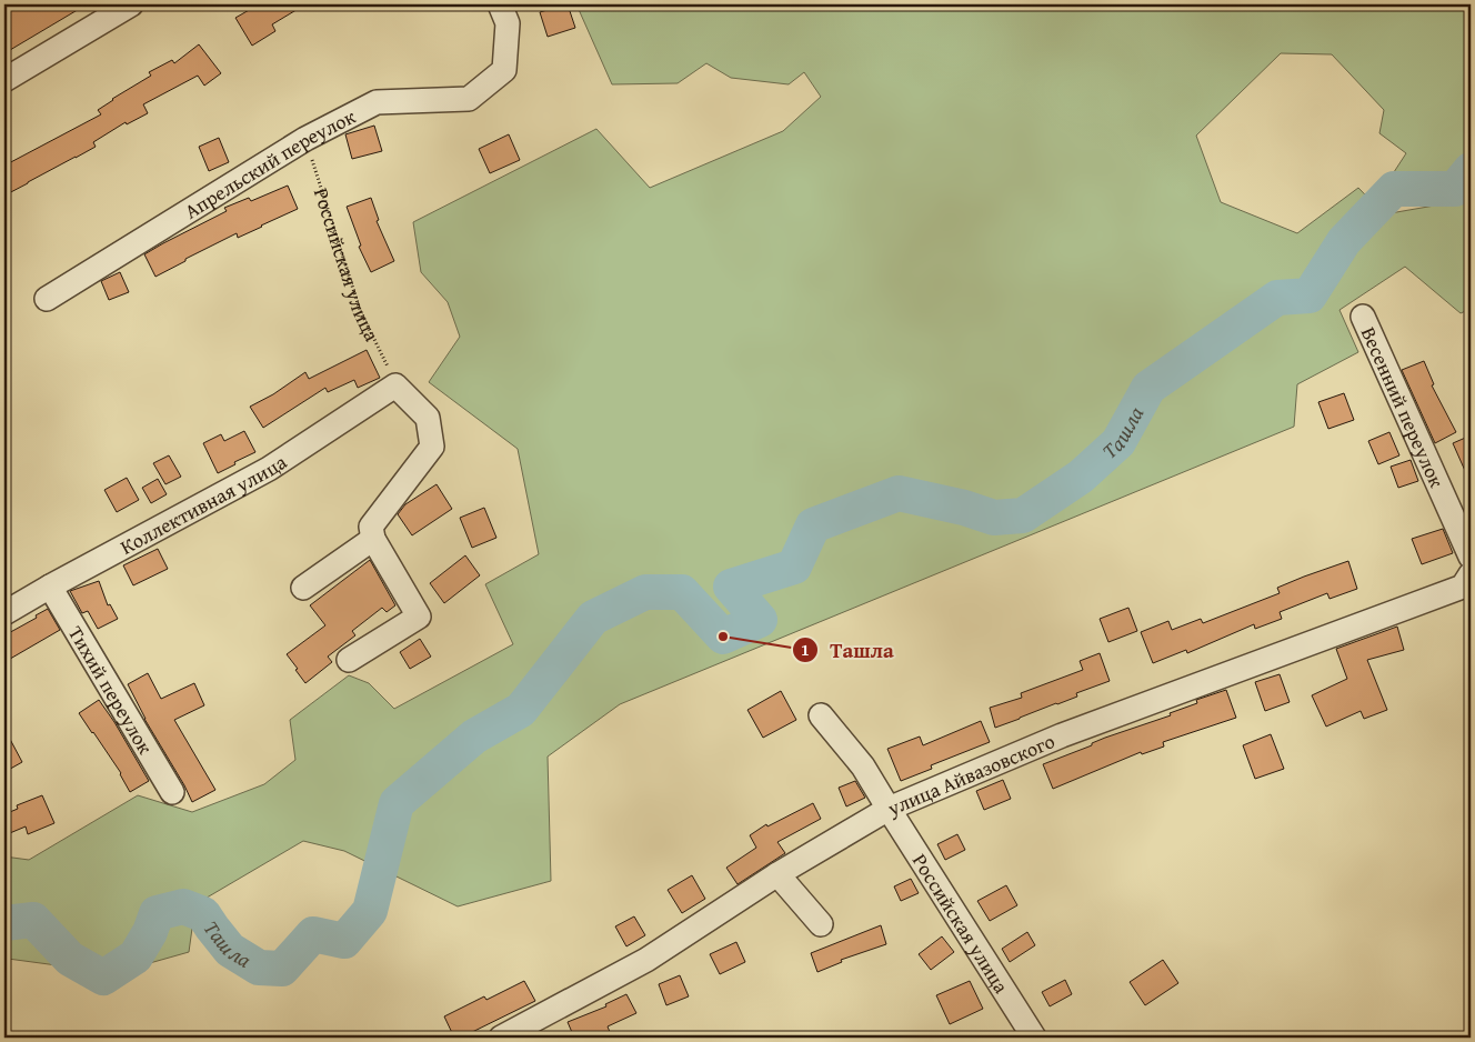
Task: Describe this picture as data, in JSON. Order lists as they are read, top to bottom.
{
  "streets": {
    "street": [
      "Апрельский переулок",
      "Российская улица",
      "Весенний переулок",
      "Коллективная улица",
      "Тихий переулок",
      "улица Айвазовского"
    ]
  },
  "crossings": [
    ["Апрельский переулок", "Российская улица"],
    ["Российская улица", "Коллективная улица"],
    ["Российская улица", "улица Айвазовского"],
    ["Коллективная улица", "Тихий переулок"]
  ],
  "water": ["Ташла"],
  "places": ["Ташла"]
}
